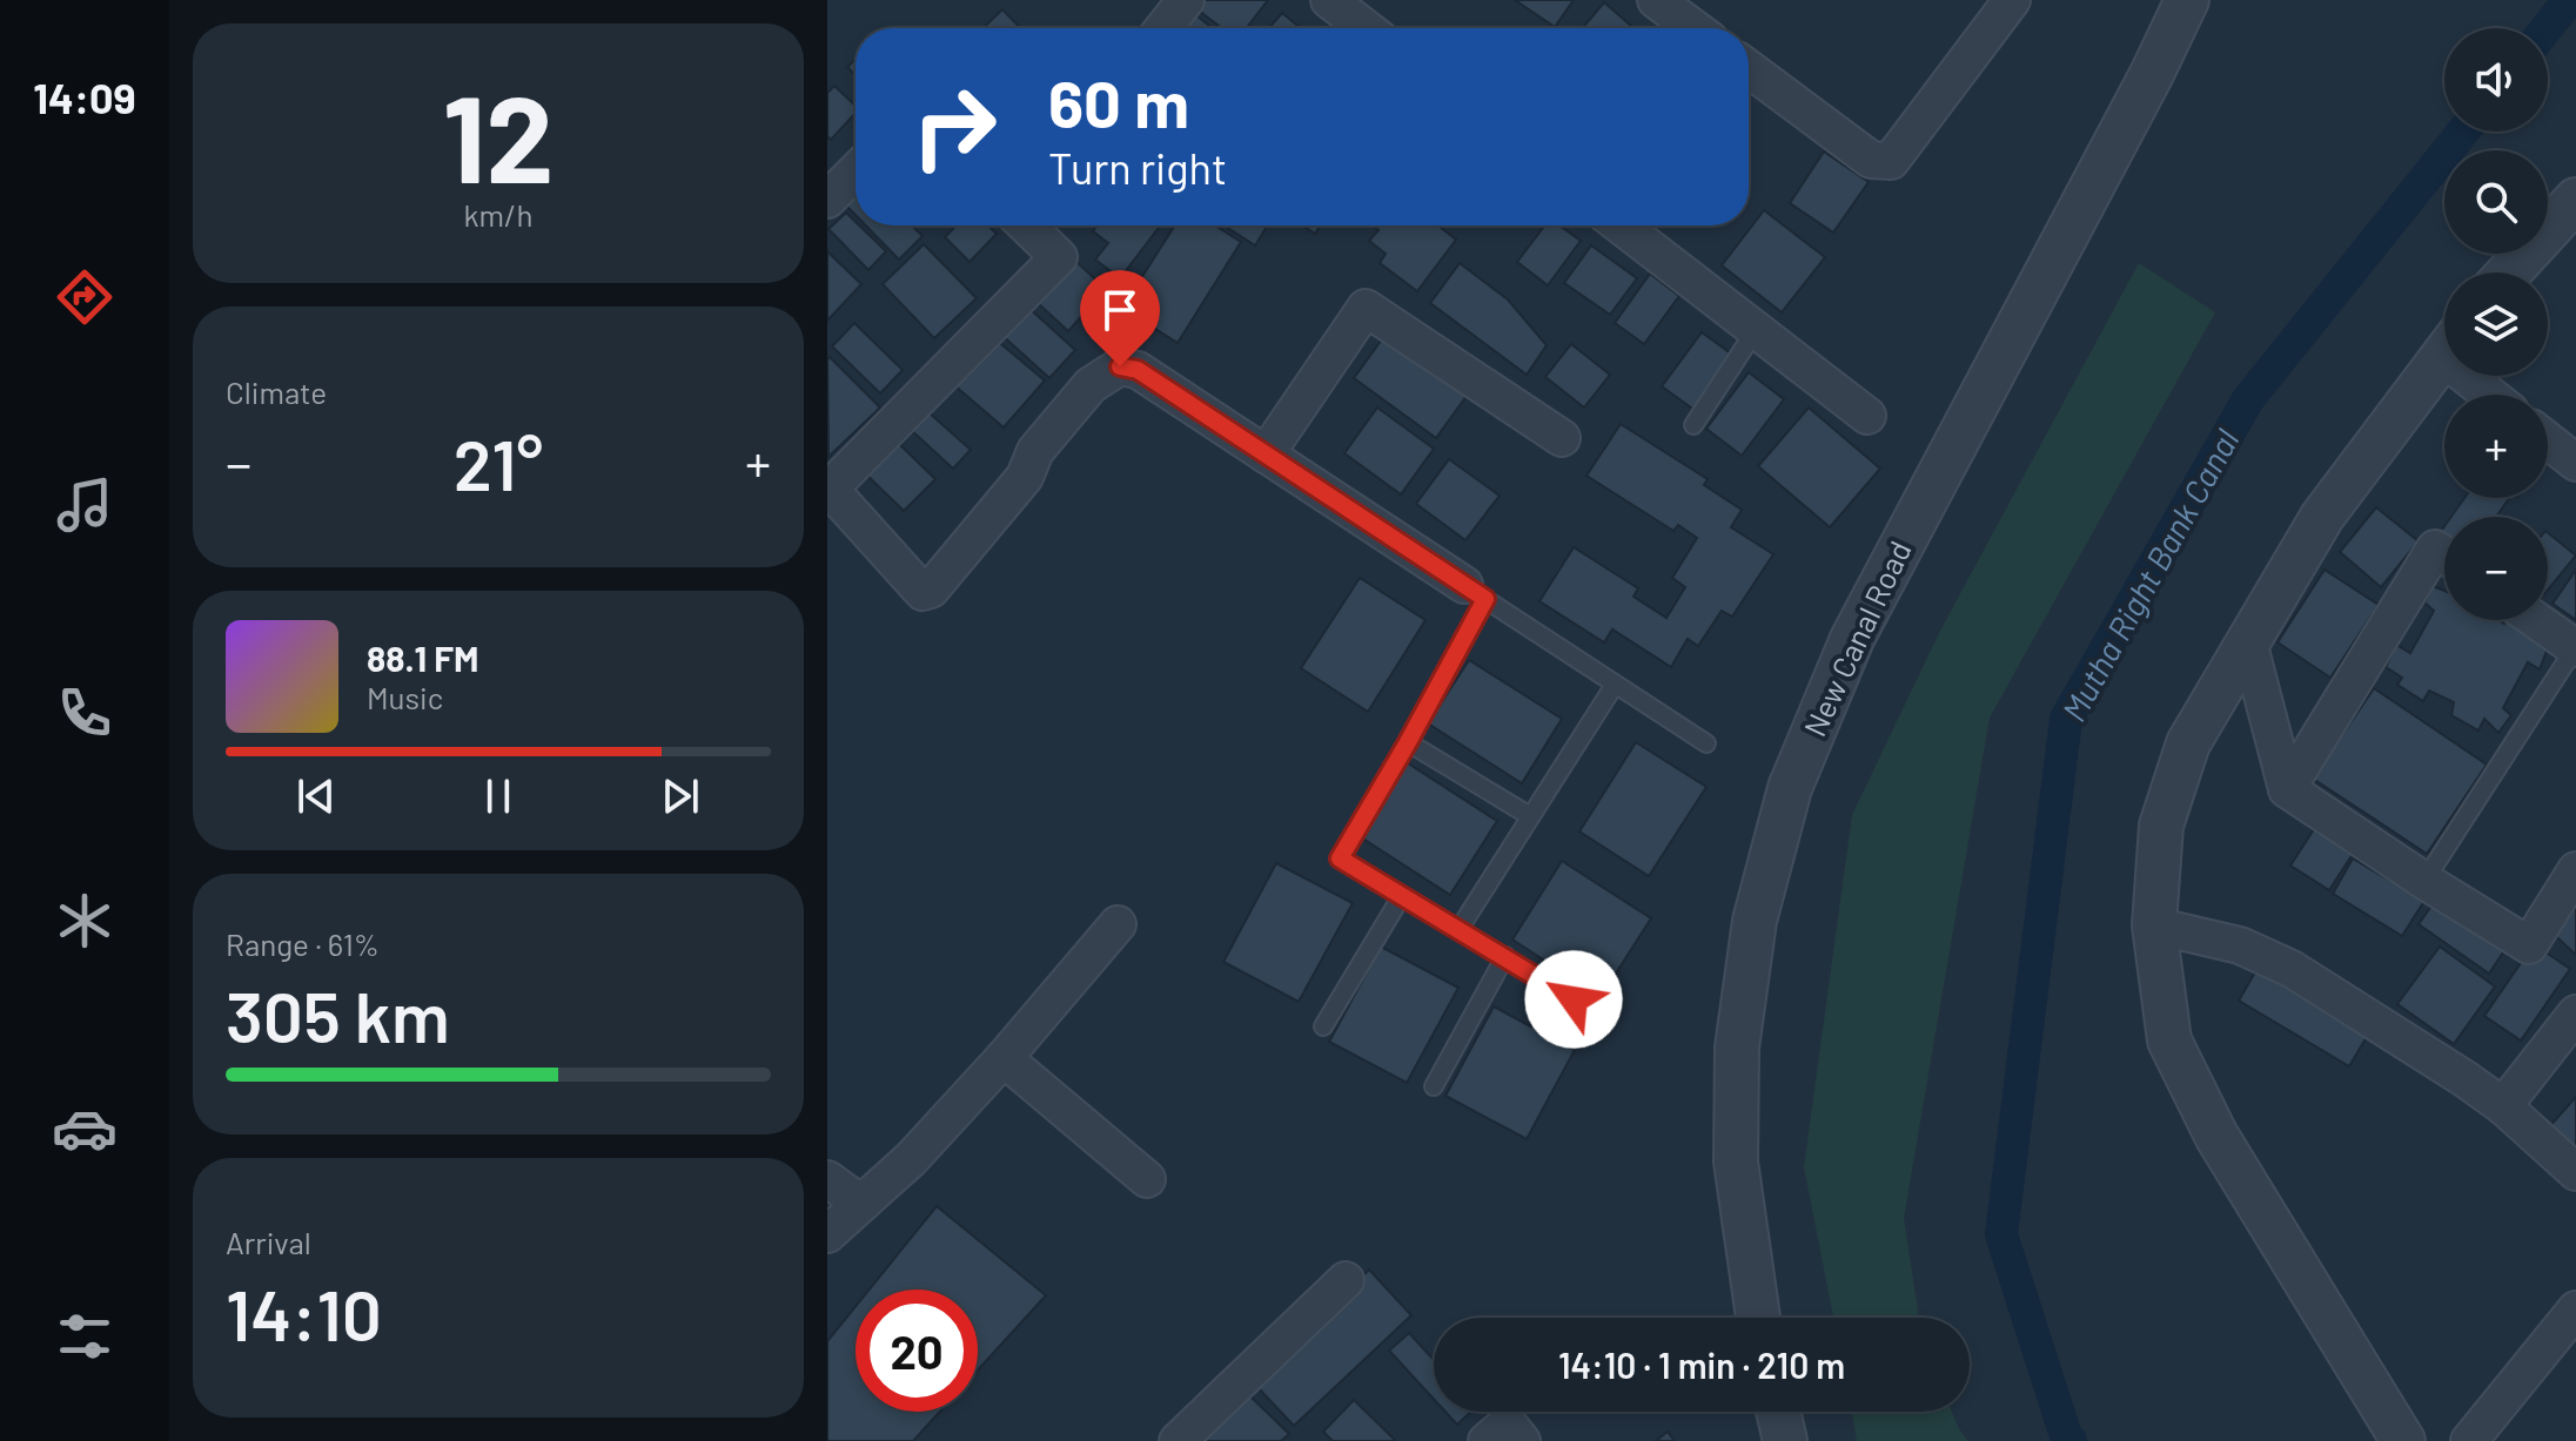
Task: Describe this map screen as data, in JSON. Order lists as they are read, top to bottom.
{
  "streets": {
    "street": ["New Canal Road"]
  },
  "water": ["Mutha Right Bank Canal"],
  "page": {
    "tabs": "14:09",
    "tile": [
      ["12", "km/h"],
      "Climate",
      ["Range · 61%", "305 km"],
      ["Arrival", "14:10"]
    ],
    "map_buttons": ["+", "−"],
    "turn": ["60 m", "Turn right"],
    "heat": ["−", "21°", "+"],
    "song": ["88.1 FM", "Music"],
    "limit": "20",
    "trip": "14:10 · 1 min · 210 m"
  }
}
